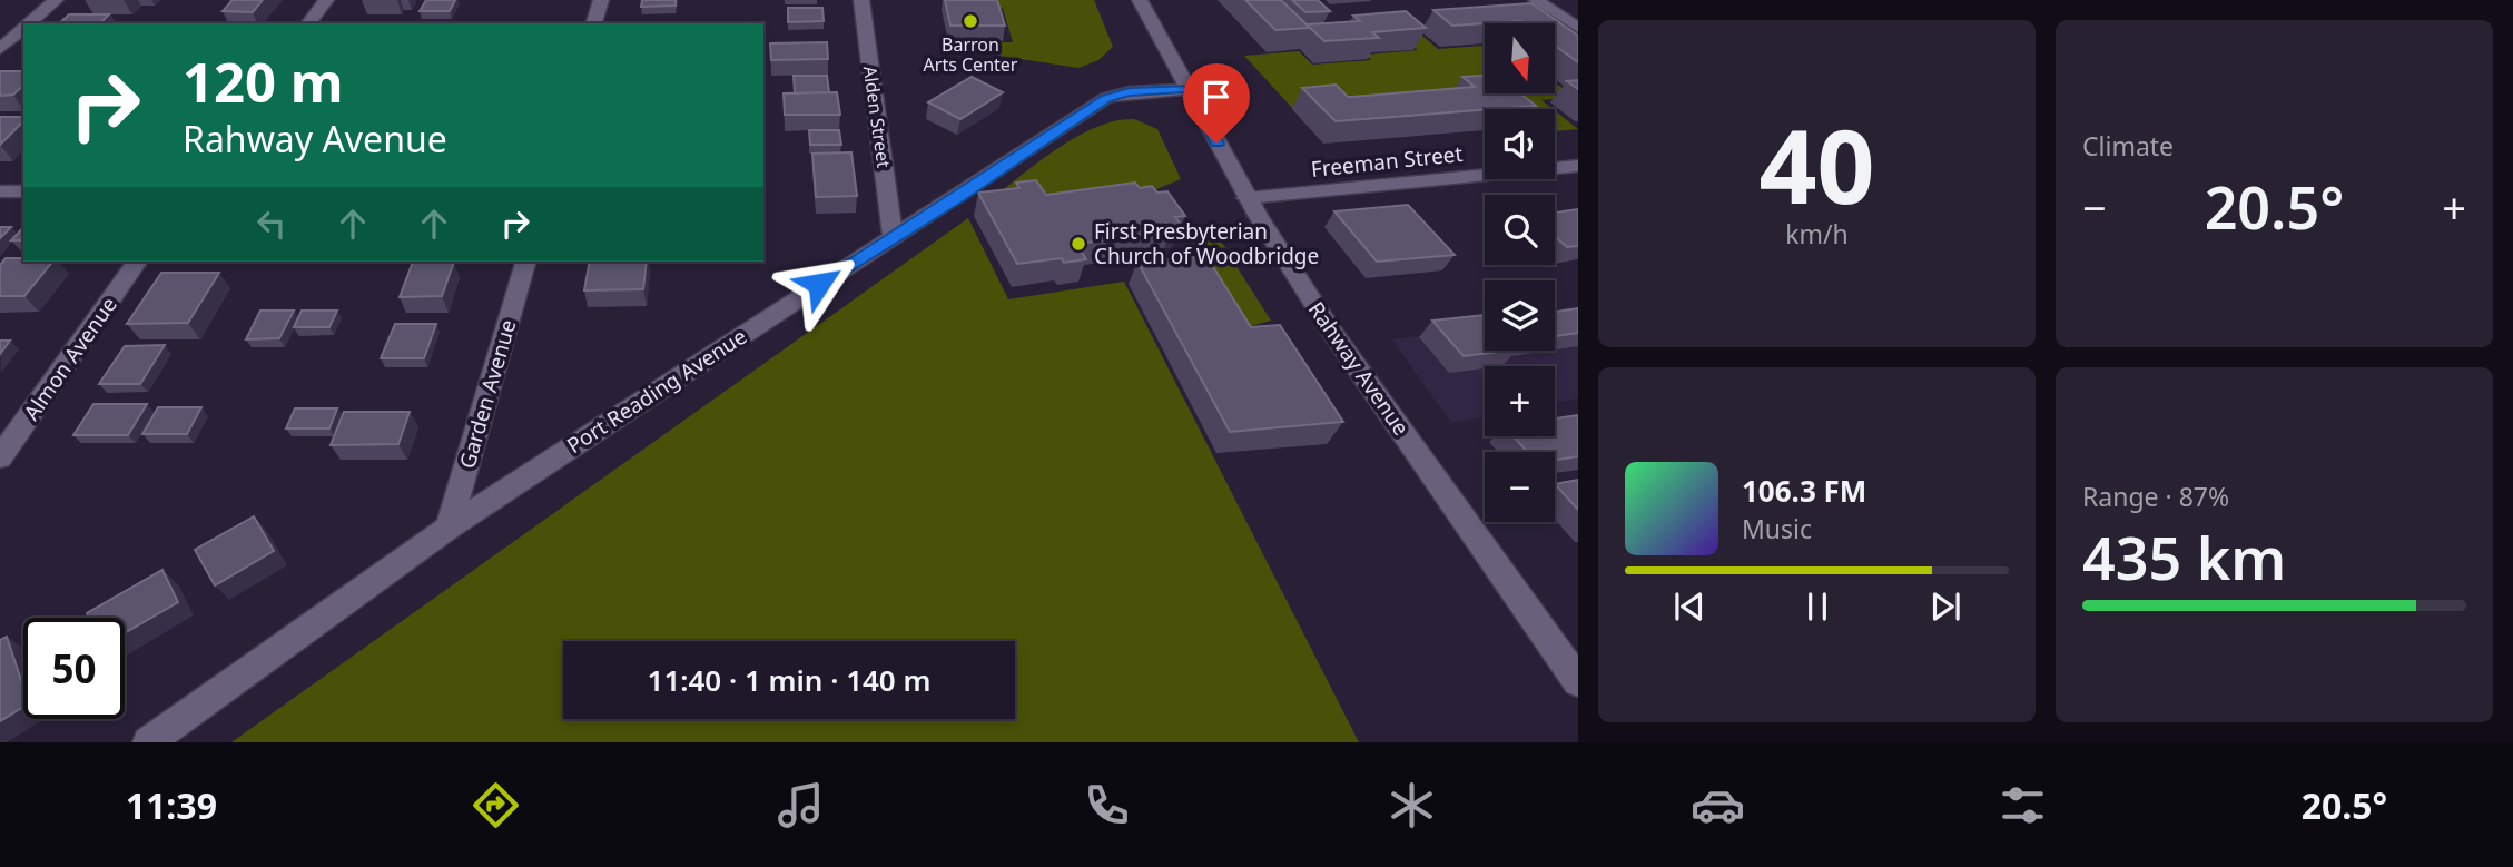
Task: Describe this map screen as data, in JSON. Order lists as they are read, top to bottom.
{
  "streets": {
    "street": [
      "Alden Street",
      "Freeman Street",
      "Almon Avenue",
      "Rahway Avenue",
      "Port Reading Avenue",
      "Garden Avenue"
    ]
  },
  "crossings": [
    ["Alden Street", "Port Reading Avenue"],
    ["Freeman Street", "Rahway Avenue"],
    ["Rahway Avenue", "Port Reading Avenue"],
    ["Port Reading Avenue", "Garden Avenue"]
  ],
  "places": ["Barron Arts Center", "First Presbyterian Church of Woodbridge"],
  "north": "bottom",
  "page": {
    "tile": [
      ["40", "km/h"],
      "Climate",
      ["Range · 87%", "435 km"]
    ],
    "map_buttons": ["+", "−"],
    "turn": ["120 m", "Rahway Avenue"],
    "heat": ["−", "20.5°", "+"],
    "song": ["106.3 FM", "Music"],
    "limit": "50",
    "trip": "11:40 · 1 min · 140 m",
    "tabs": ["11:39", "20.5°"]
  }
}
